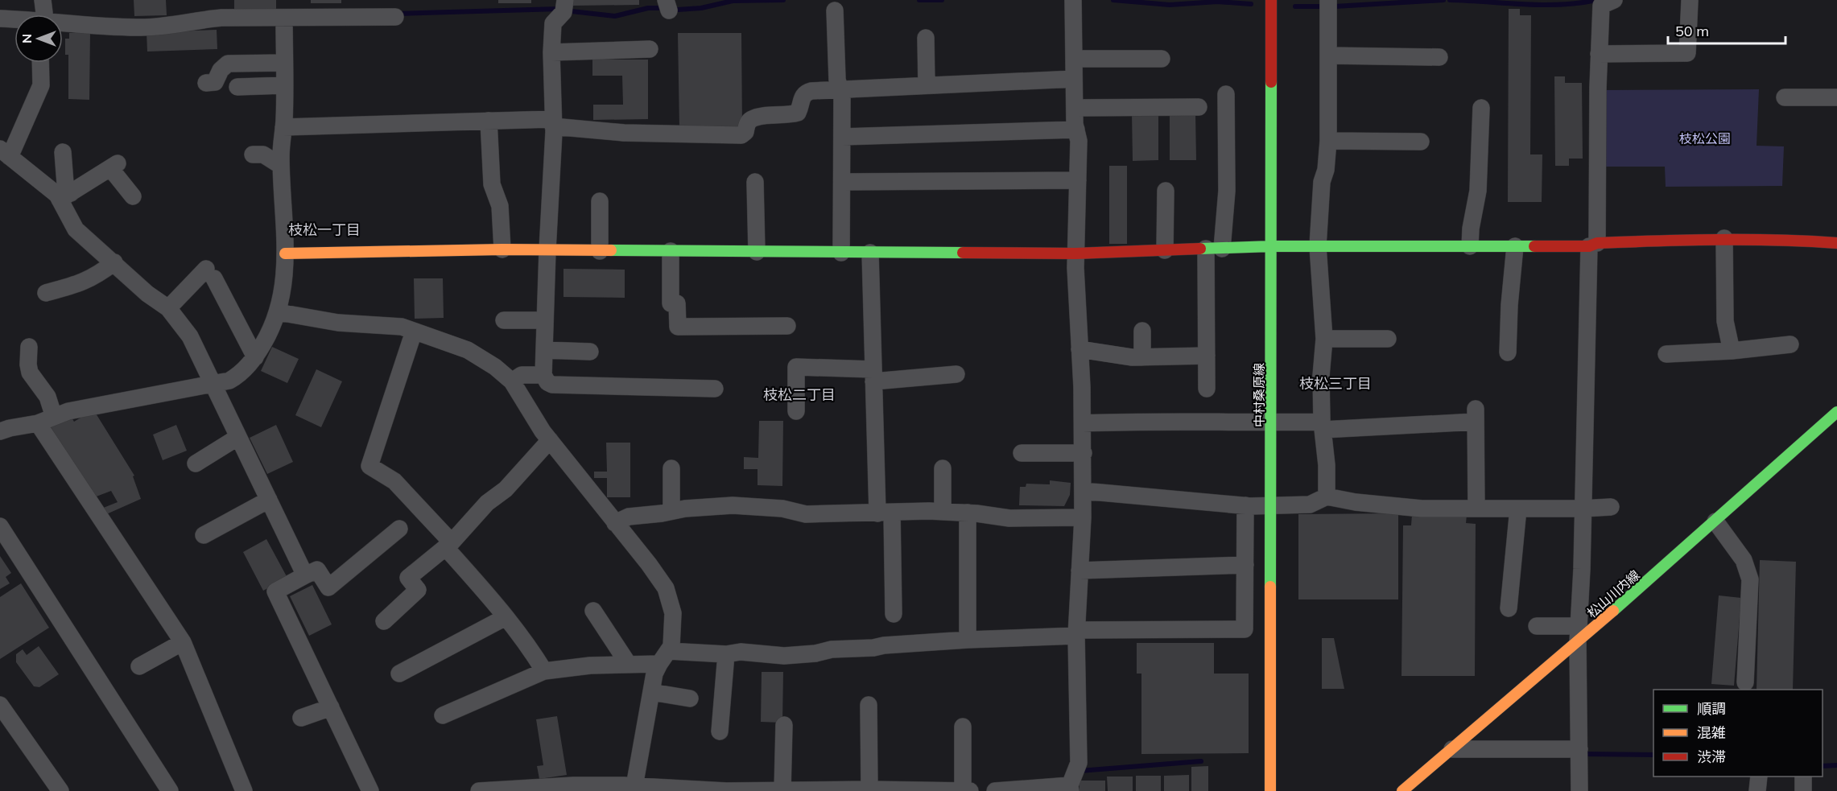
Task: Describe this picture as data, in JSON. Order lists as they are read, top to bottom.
{
  "streets": {
    "street": ["中村桑原線", "松山川内線"]
  },
  "districts": ["枝松一丁目", "枝松三丁目", "枝松二丁目"],
  "parks": ["枝松公園"],
  "legend": ["順調", "混雑", "渋滞"],
  "scale_bar": "50 m",
  "north": "left"
}
